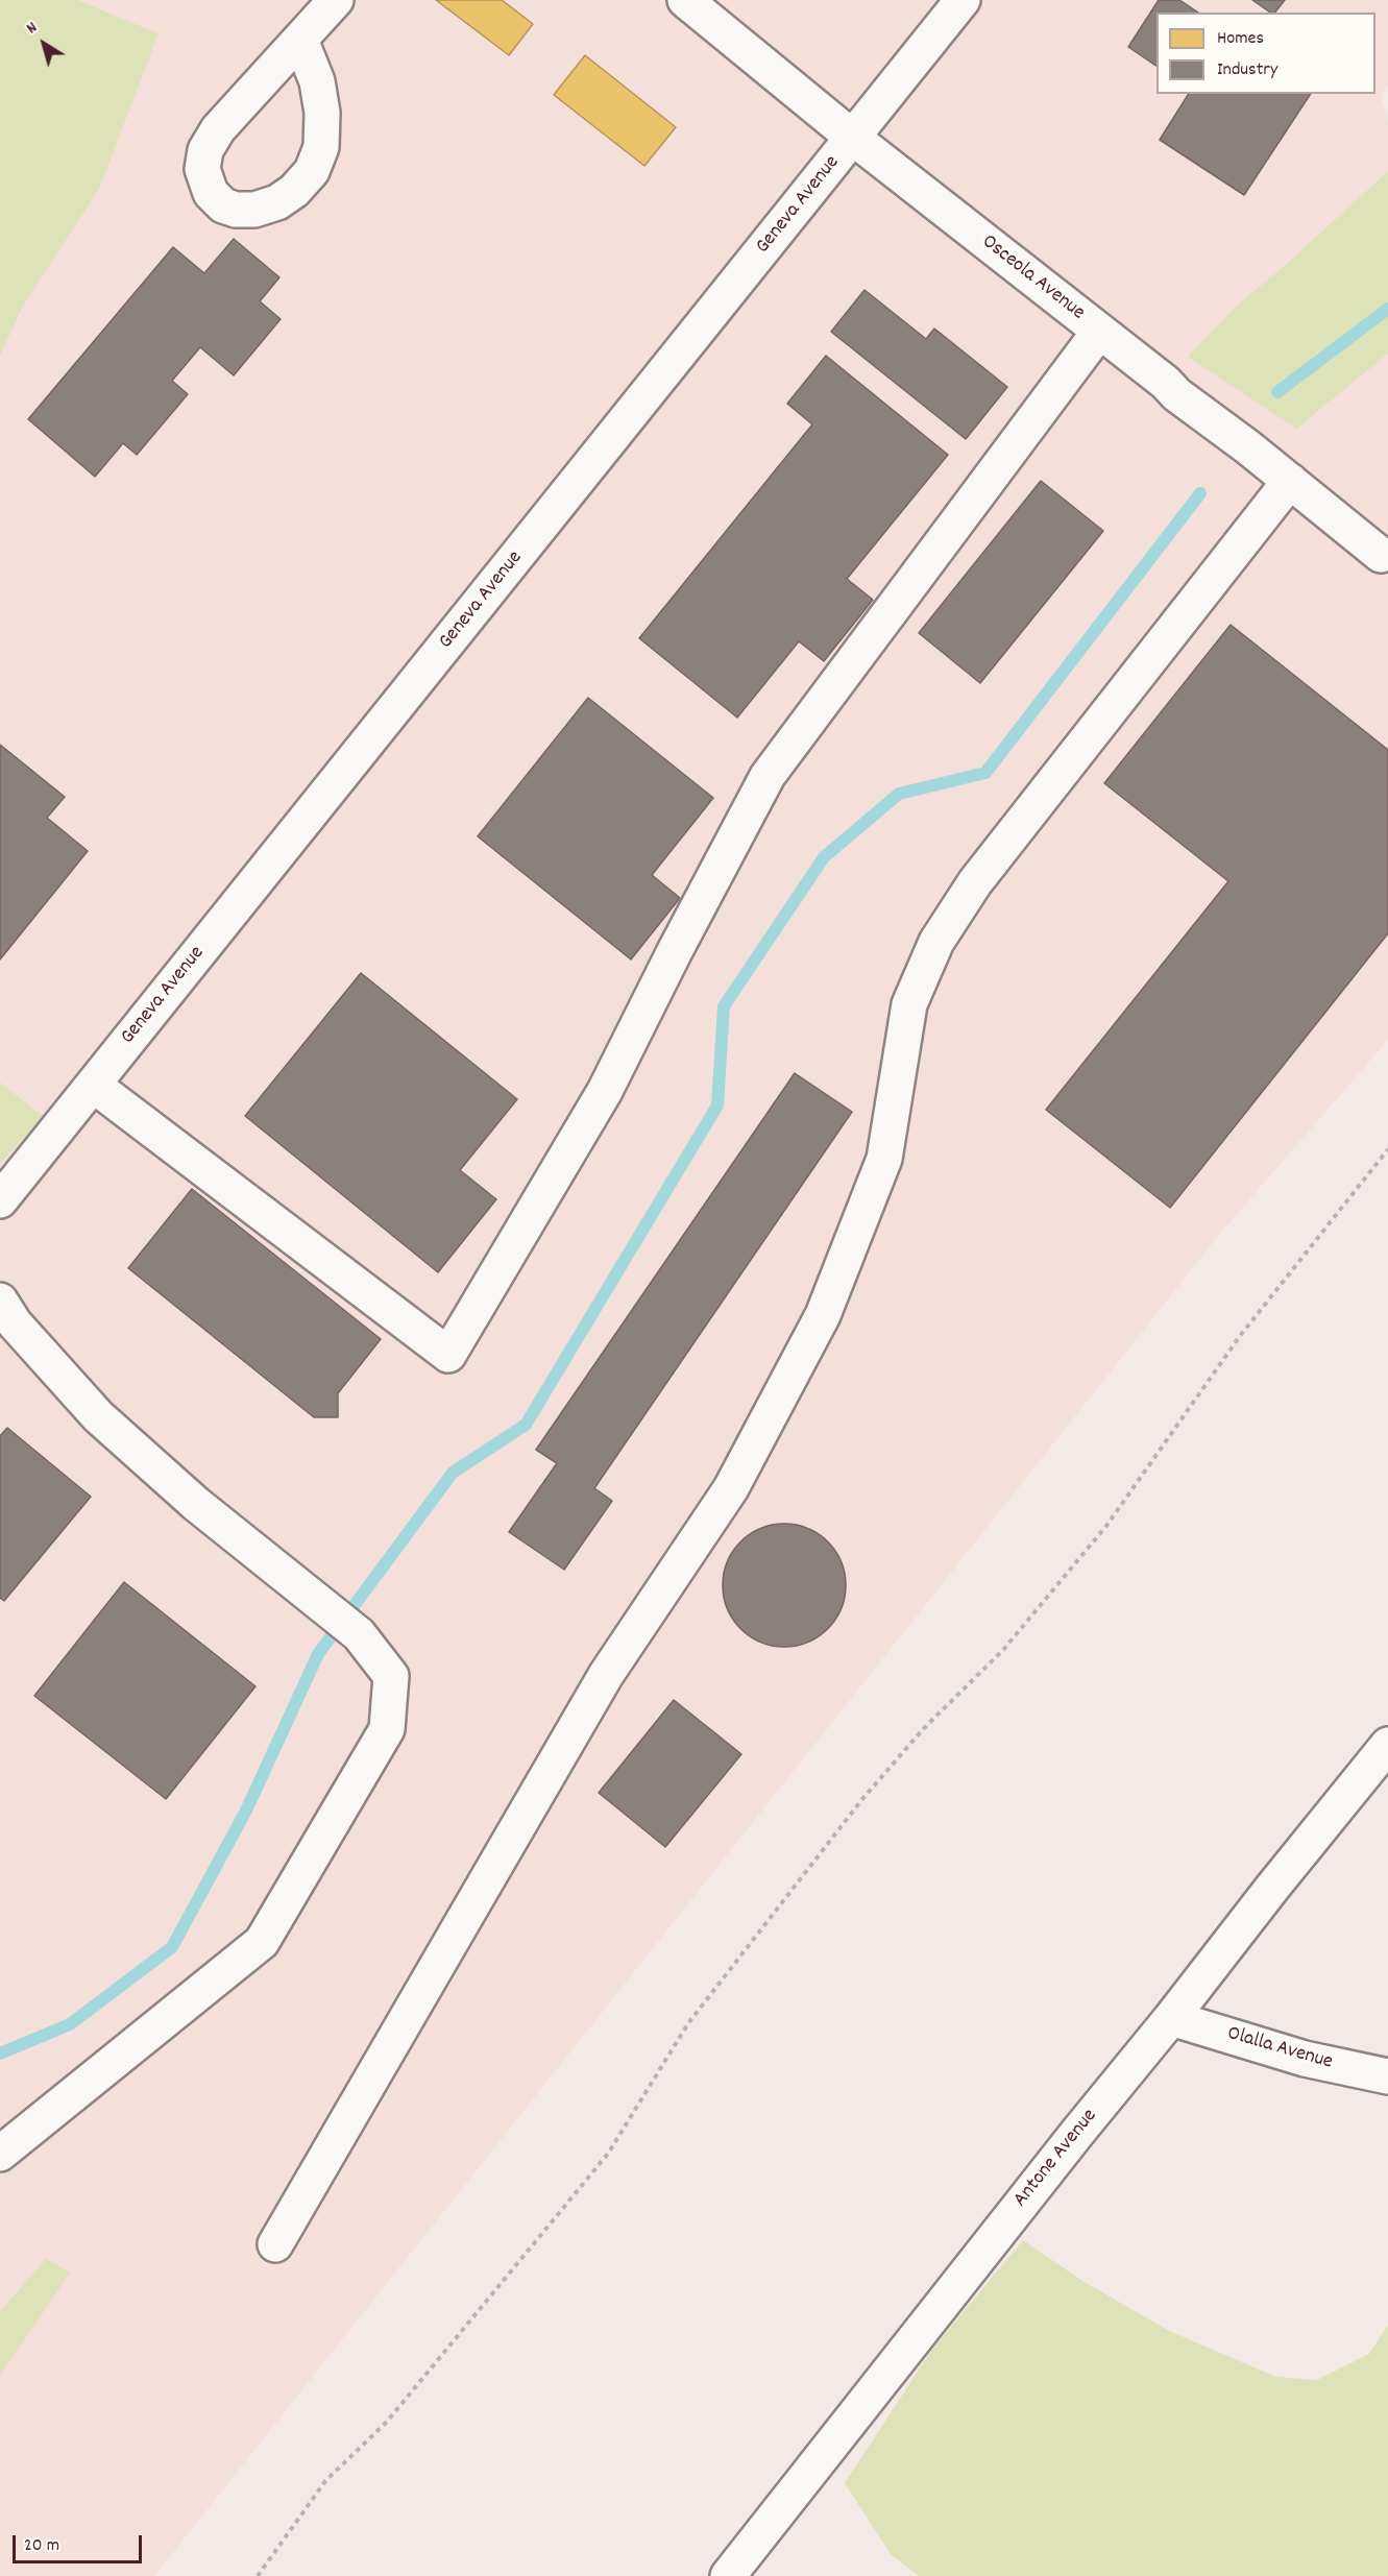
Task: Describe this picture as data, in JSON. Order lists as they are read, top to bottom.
{
  "streets": {
    "street": [
      "Geneva Avenue",
      "Osceola Avenue",
      "Olalla Avenue",
      "Antone Avenue"
    ]
  },
  "crossings": [
    ["Geneva Avenue", "Osceola Avenue"],
    ["Olalla Avenue", "Antone Avenue"]
  ],
  "legend": ["Homes", "Industry"],
  "scale_bar": "20 m",
  "north": "top left"
}
